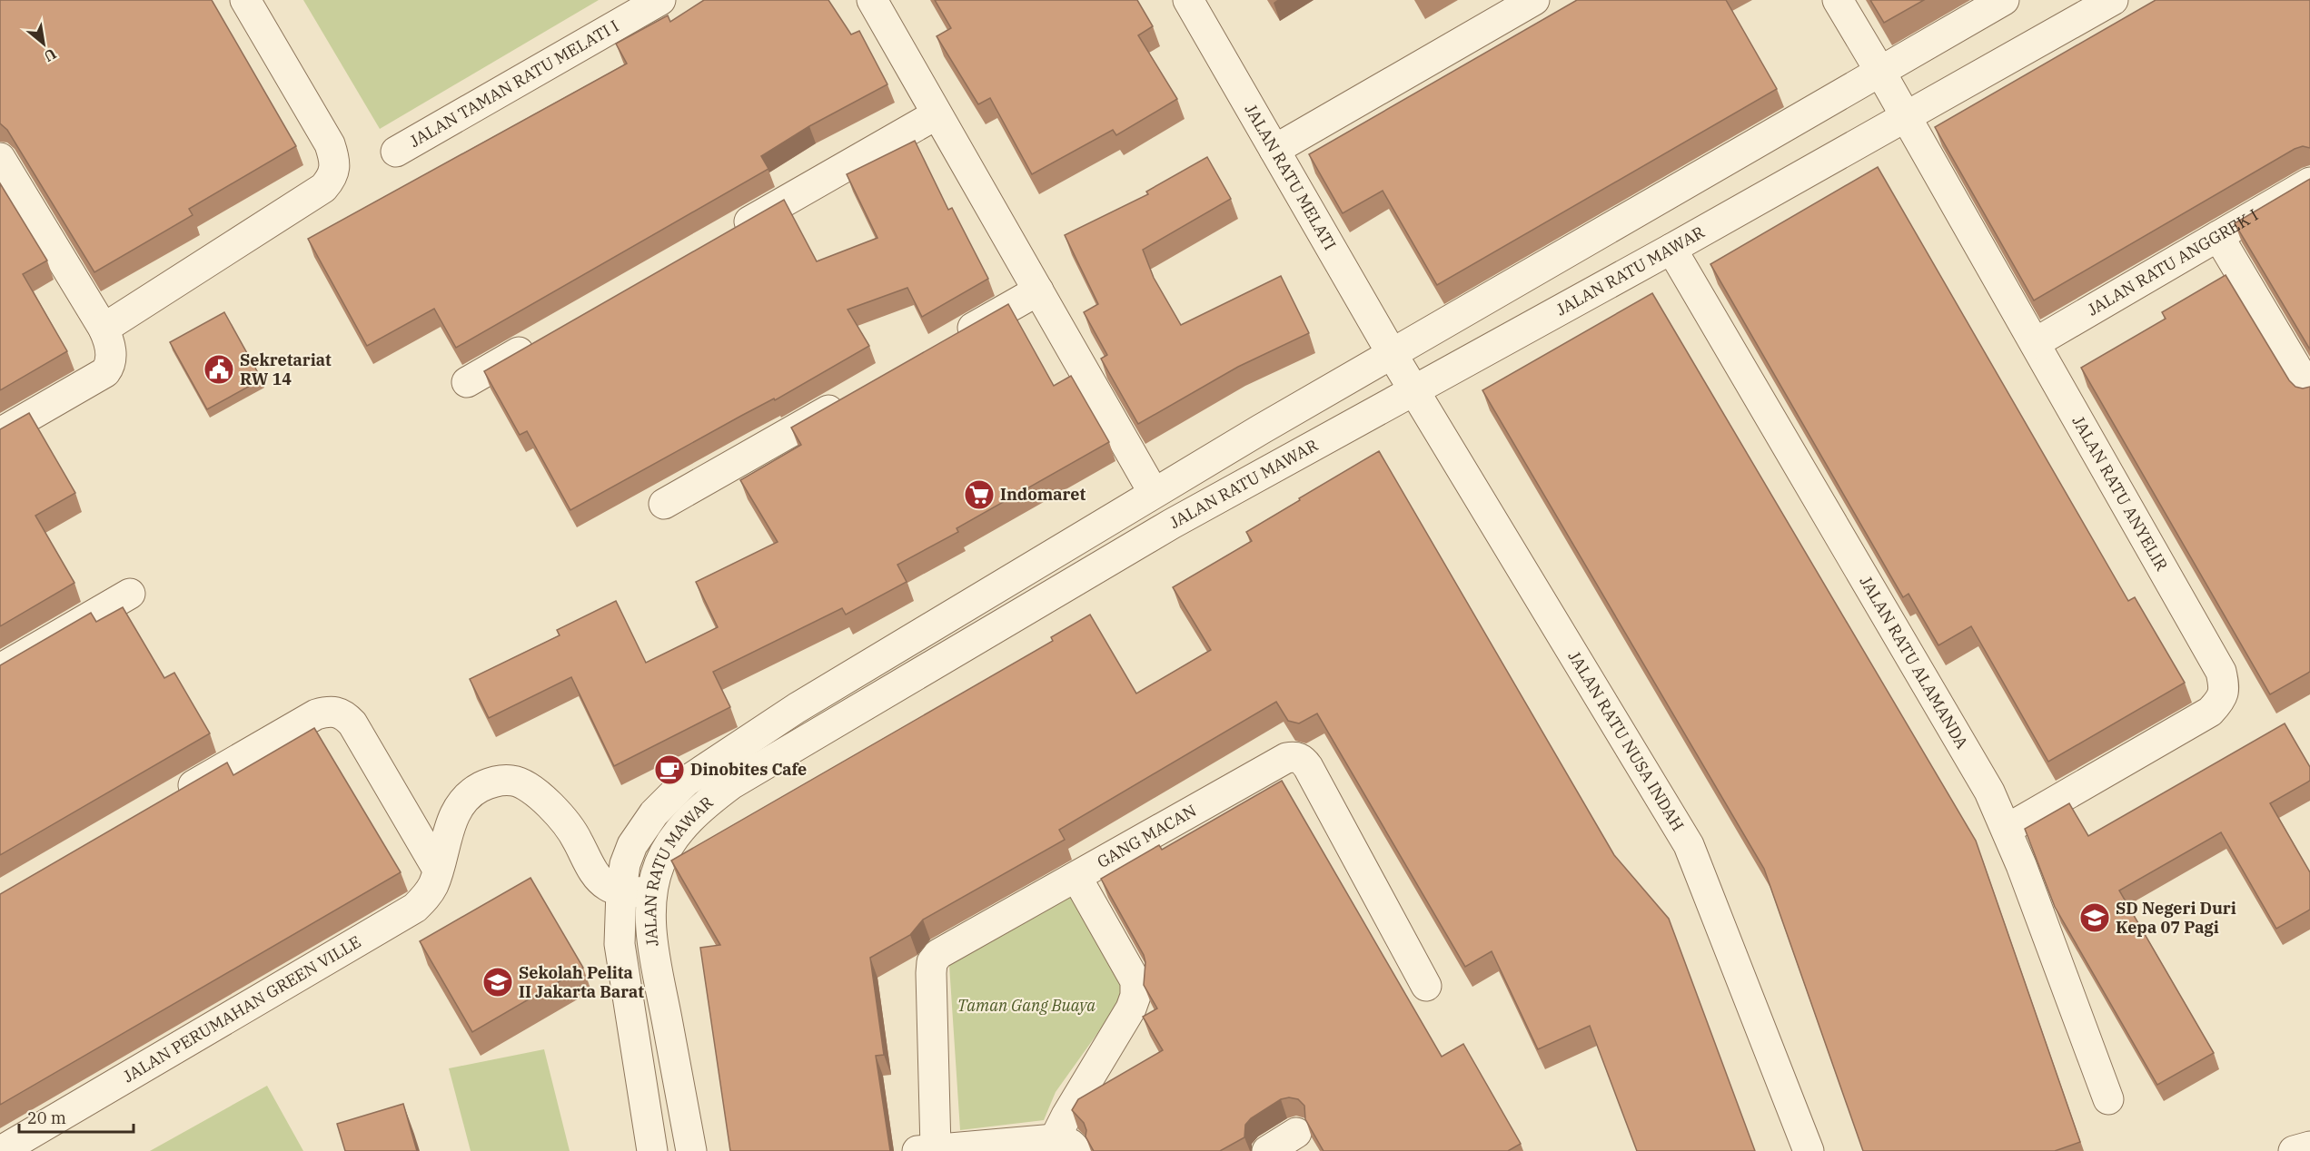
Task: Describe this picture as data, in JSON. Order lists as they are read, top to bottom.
{
  "streets": {
    "street": [
      "JALAN TAMAN RATU MELATI I",
      "JALAN RATU MELATI",
      "JALAN RATU ANGGREK I",
      "JALAN RATU MAWAR",
      "JALAN RATU ANYELIR",
      "JALAN RATU ALAMANDA",
      "JALAN RATU NUSA INDAH",
      "GANG MACAN",
      "JALAN PERUMAHAN GREEN VILLE"
    ]
  },
  "crossings": [
    ["JALAN RATU MELATI", "JALAN RATU MAWAR"],
    ["JALAN RATU MELATI", "JALAN RATU NUSA INDAH"],
    ["JALAN RATU ANGGREK I", "JALAN RATU ANYELIR"],
    ["JALAN RATU MAWAR", "JALAN RATU ANYELIR"],
    ["JALAN RATU MAWAR", "JALAN RATU ALAMANDA"],
    ["JALAN RATU MAWAR", "JALAN RATU NUSA INDAH"],
    ["JALAN RATU MAWAR", "JALAN PERUMAHAN GREEN VILLE"],
    ["JALAN RATU ANYELIR", "JALAN RATU ALAMANDA"]
  ],
  "parks": ["Taman Gang Buaya"],
  "places": {
    "public building": ["Sekretariat RW 14"],
    "supermarket": ["Indomaret"],
    "cafe": ["Dinobites Cafe"],
    "school or university": ["SD Negeri Duri Kepa 07 Pagi", "Sekolah Pelita II Jakarta Barat"]
  },
  "scale_bar": "20 m",
  "north": "bottom right"
}
